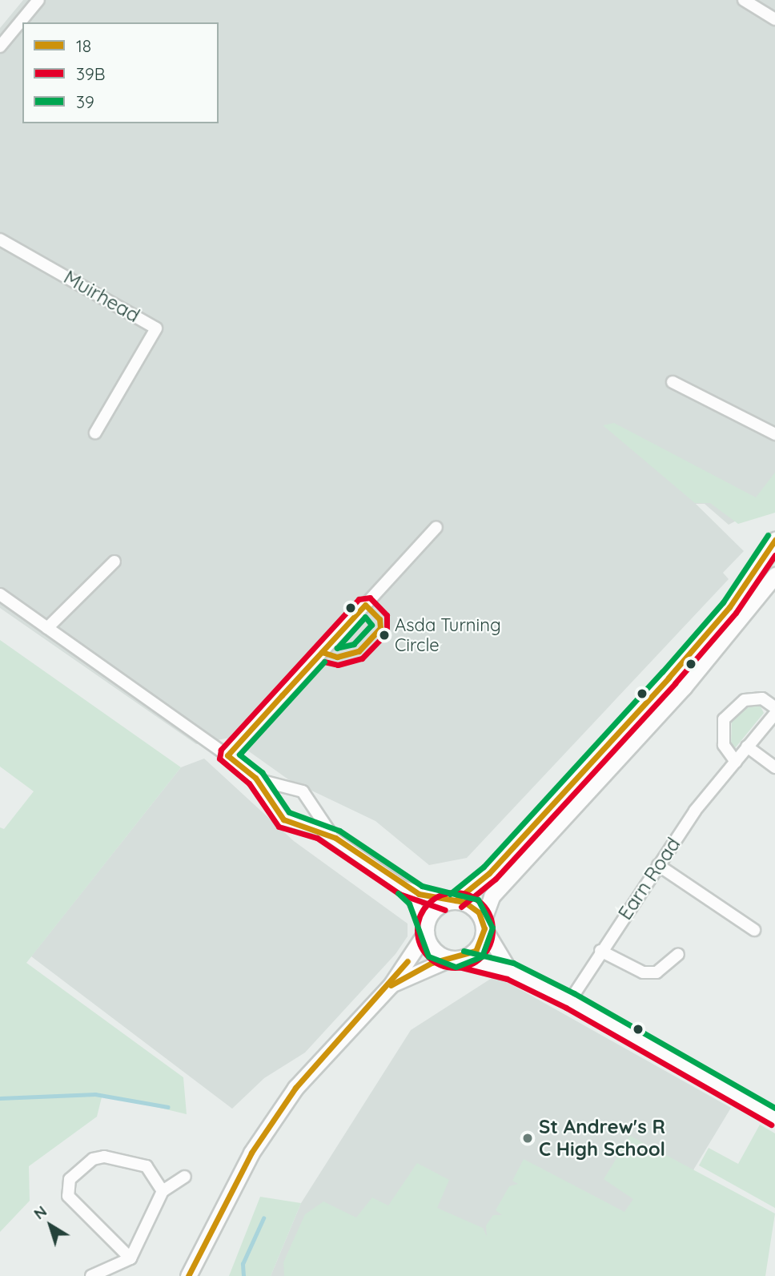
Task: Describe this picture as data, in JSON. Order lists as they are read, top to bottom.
{
  "streets": {
    "street": ["Muirhead", "Earn Road"]
  },
  "places": ["Asda Turning Circle", "St Andrew's R C High School"],
  "lines": ["transit line 39", "transit line 18", "transit line 39B"],
  "legend": ["18", "39B", "39"],
  "north": "top left"
}
